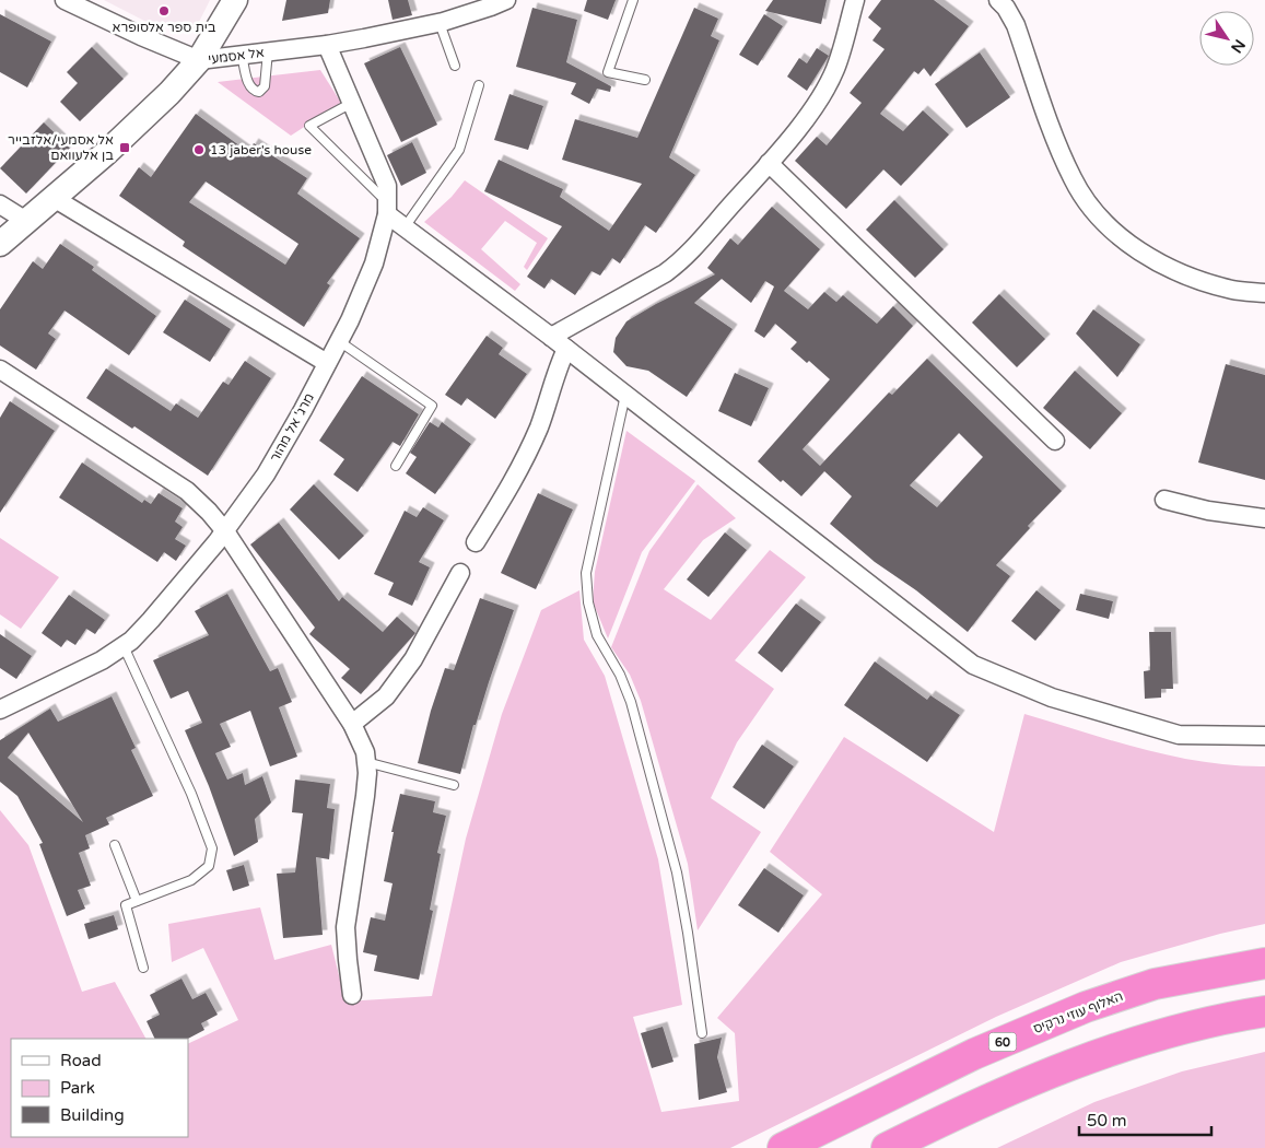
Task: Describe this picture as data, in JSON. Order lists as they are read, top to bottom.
{
  "streets": {
    "highway": ["האלוף עוזי נרקיס", "60"],
    "street": ["אל אסמעי", "מרג' אל מהור"]
  },
  "crossings": [
    ["אל אסמעי", "מרג' אל מהור"]
  ],
  "places": {
    "other": ["בית ספר אלסופרא", "13 jaber's house"],
    "transit": ["אל אסמעי/אלזבייר בן אלעוואם"]
  },
  "legend": ["Road", "Park", "Building"],
  "scale_bar": "50 m",
  "north": "bottom right"
}
